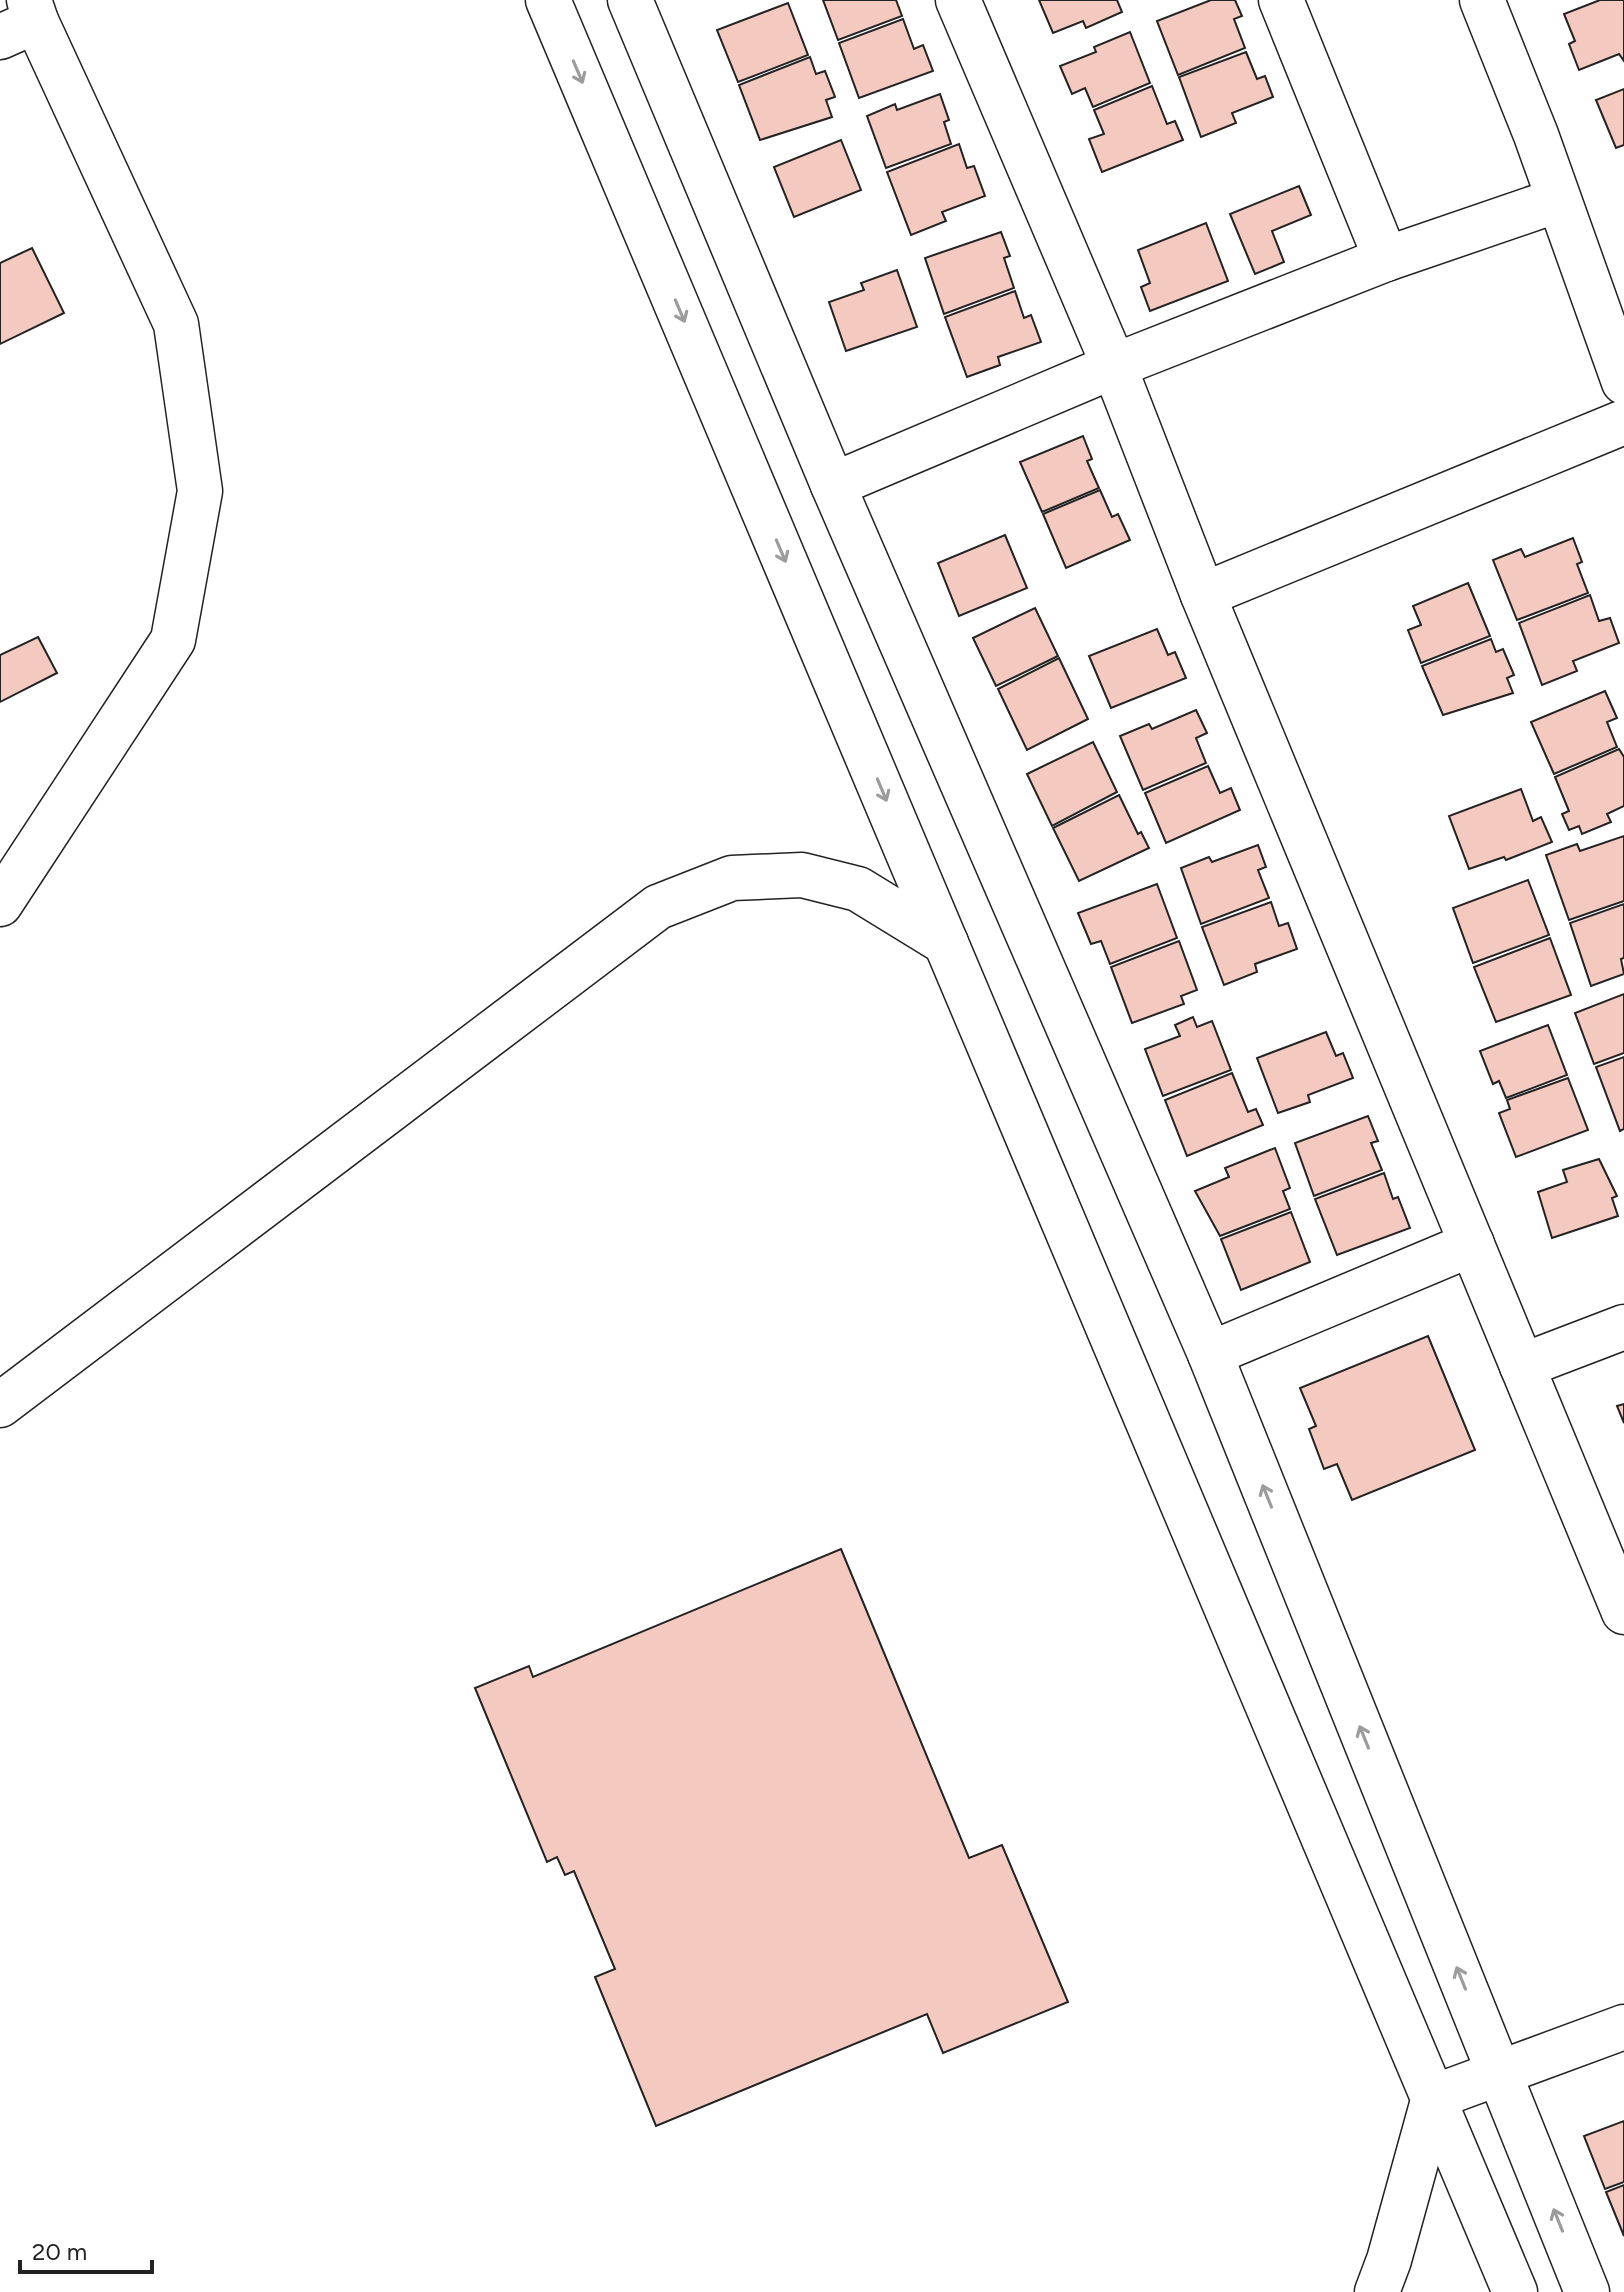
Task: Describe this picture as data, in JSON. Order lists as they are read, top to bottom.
{
  "scale_bar": "20 m"
}
